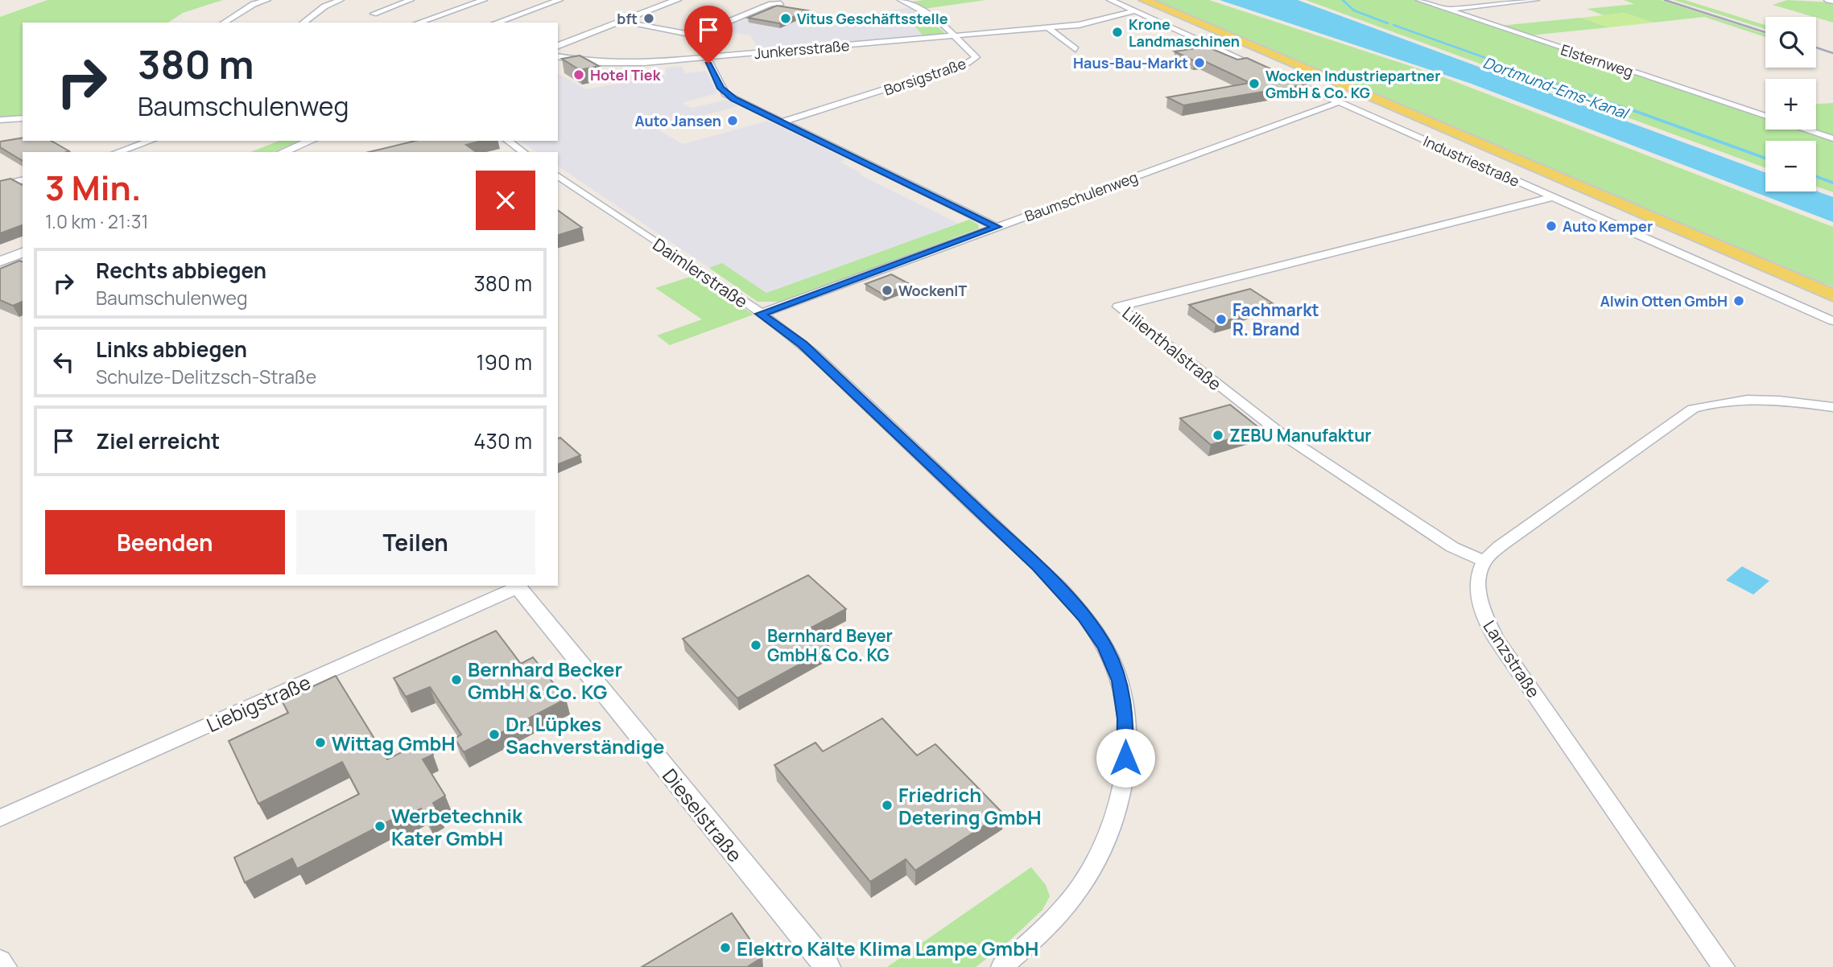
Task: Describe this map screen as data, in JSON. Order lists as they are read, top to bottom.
{
  "streets": {
    "street": [
      "Junkersstraße",
      "Elsternweg",
      "Borsigstraße",
      "Industriestraße",
      "Baumschulenweg",
      "Daimlerstraße",
      "Lilienthalstraße",
      "Lanzstraße",
      "Liebigstraße",
      "Dieselstraße"
    ]
  },
  "crossings": [
    ["Junkersstraße", "Borsigstraße"],
    ["Industriestraße", "Baumschulenweg"],
    ["Industriestraße", "Lilienthalstraße"],
    ["Baumschulenweg", "Daimlerstraße"],
    ["Lilienthalstraße", "Lanzstraße"],
    ["Liebigstraße", "Dieselstraße"]
  ],
  "water": ["Dortmund-Ems-Kanal"],
  "places": [
    "bft",
    "Vitus Geschäftsstelle",
    "Krone Landmaschinen",
    "Haus-Bau-Markt",
    "Hotel Tiek",
    "Wocken Industriepartner GmbH & Co. KG",
    "Auto Jansen",
    "Auto Kemper",
    "WockenIT",
    "Alwin Otten GmbH",
    "Fachmarkt R. Brand",
    "ZEBU Manufaktur",
    "Bernhard Beyer GmbH & Co. KG",
    "Bernhard Becker GmbH & Co. KG",
    "Dr. Lüpkes Sachverständige",
    "Wittag GmbH",
    "Friedrich Detering GmbH",
    "Werbetechnik Kater GmbH",
    "Elektro Kälte Klima Lampe GmbH"
  ],
  "page": {
    "map_buttons": ["+", "−"],
    "turn": ["380 m", "Baumschulenweg"],
    "heading": ["3 Min.", "1.0 km · 21:31"],
    "list": [
      {
        "name": "Rechts abbiegen",
        "note": "Baumschulenweg",
        "value": "380 m"
      },
      {
        "name": "Links abbiegen",
        "note": "Schulze-Delitzsch-Straße",
        "value": "190 m"
      },
      {
        "name": "Ziel erreicht",
        "value": "430 m"
      }
    ],
    "buttons": ["Beenden", "Teilen"]
  }
}
